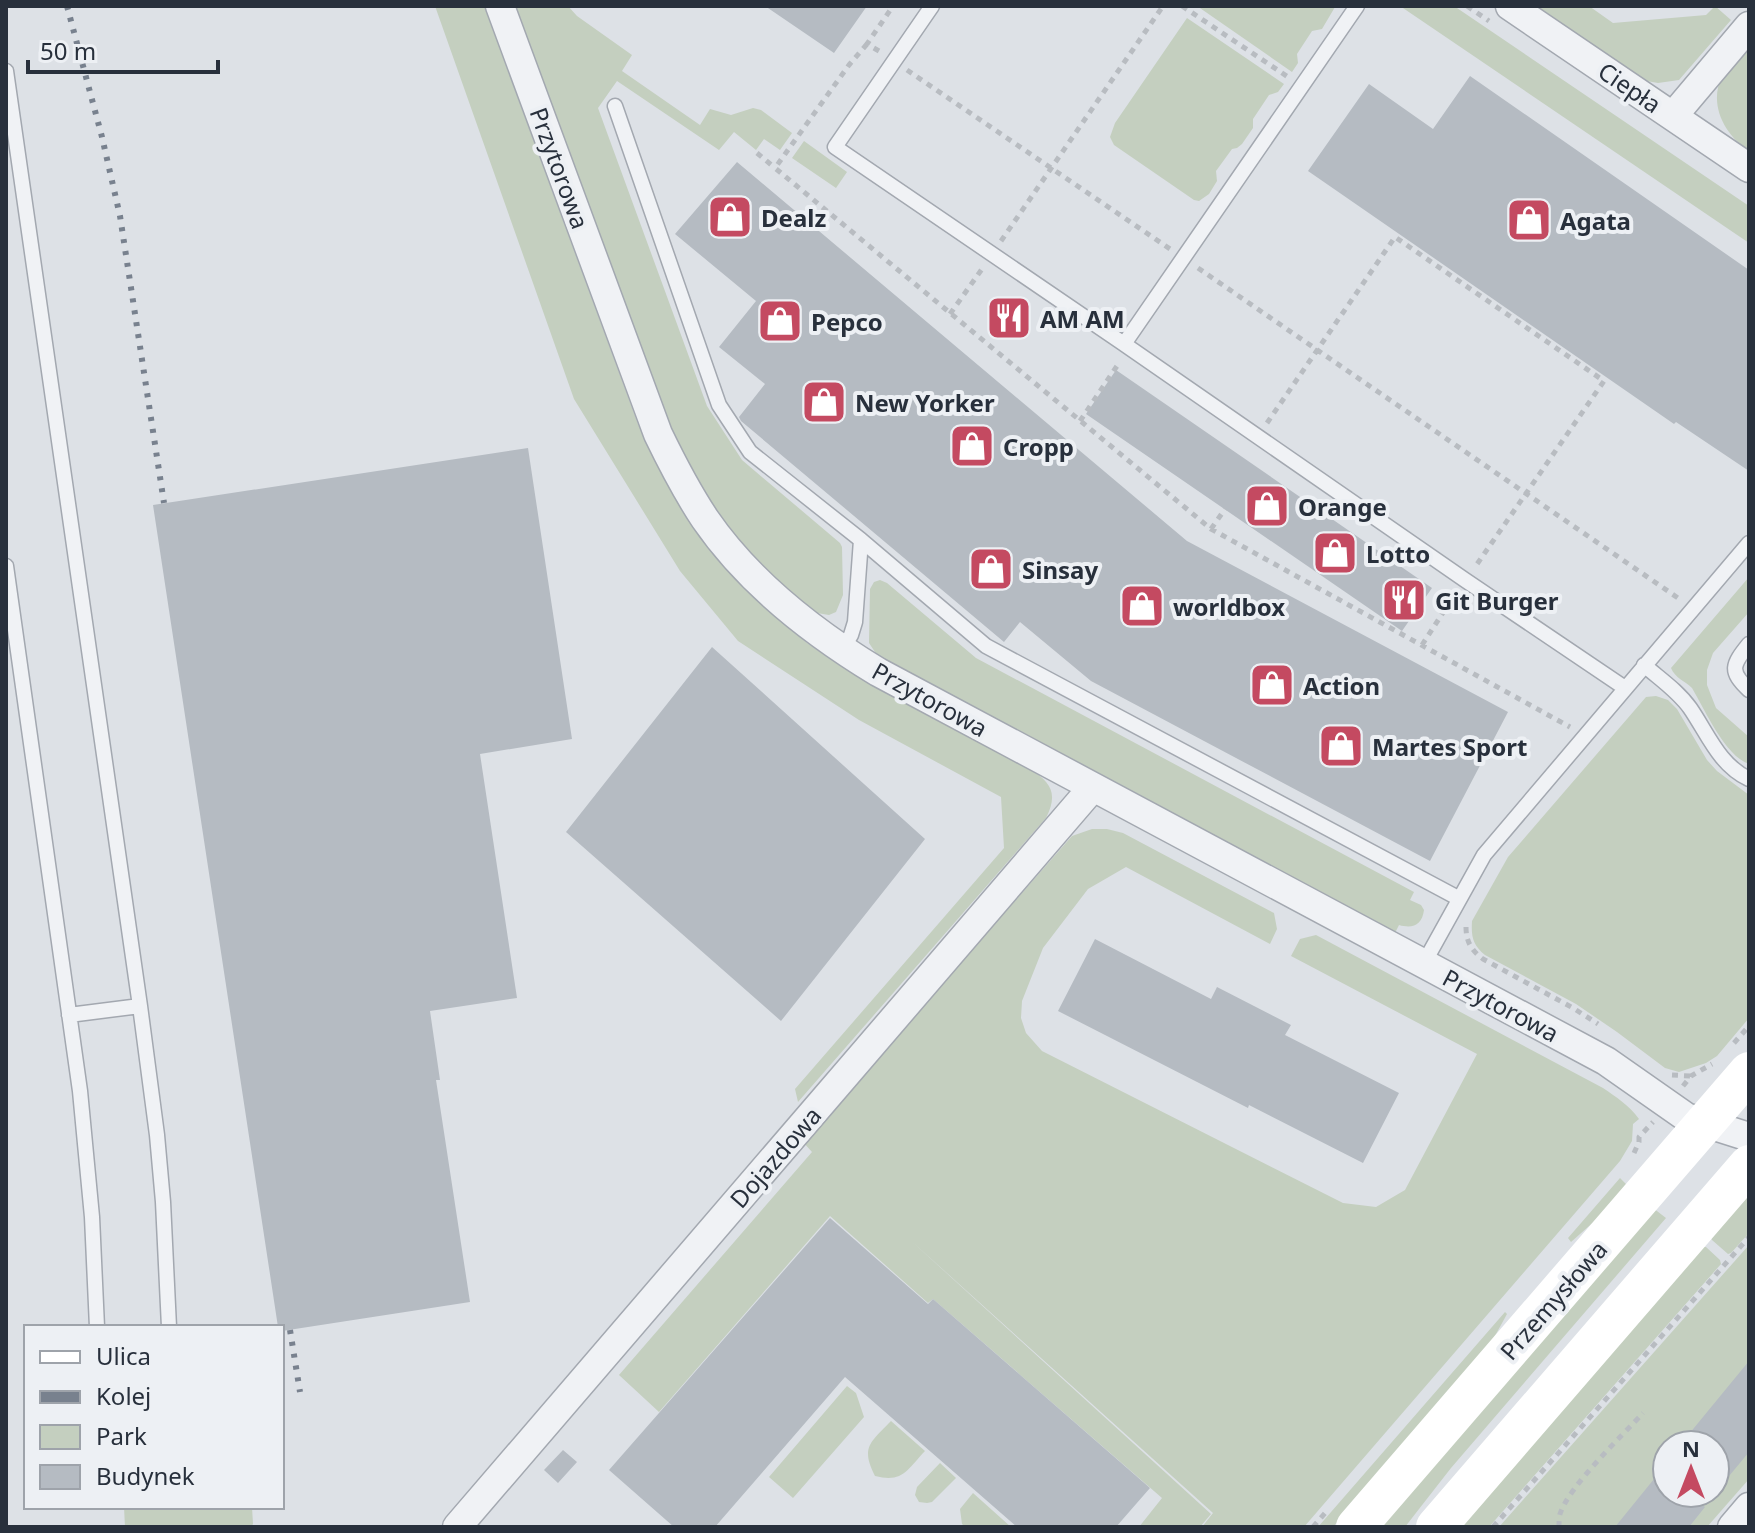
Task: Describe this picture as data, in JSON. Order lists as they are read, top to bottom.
{
  "streets": {
    "main road": ["Przemysłowa"],
    "street": ["Ciepła", "Przytorowa", "Dojazdowa"]
  },
  "crossings": [
    ["Przytorowa", "Dojazdowa"],
    ["Przytorowa", "Przemysłowa"]
  ],
  "places": {
    "shop": [
      "Dealz",
      "Agata",
      "Pepco",
      "New Yorker",
      "Cropp",
      "Orange",
      "Lotto",
      "Sinsay",
      "worldbox",
      "Action",
      "Martes Sport"
    ],
    "restaurant": ["AM AM", "Git Burger"]
  },
  "legend": [
    "Ulica",
    "Kolej",
    "Park",
    "Budynek"
  ],
  "scale_bar": "50 m",
  "north": "top"
}
